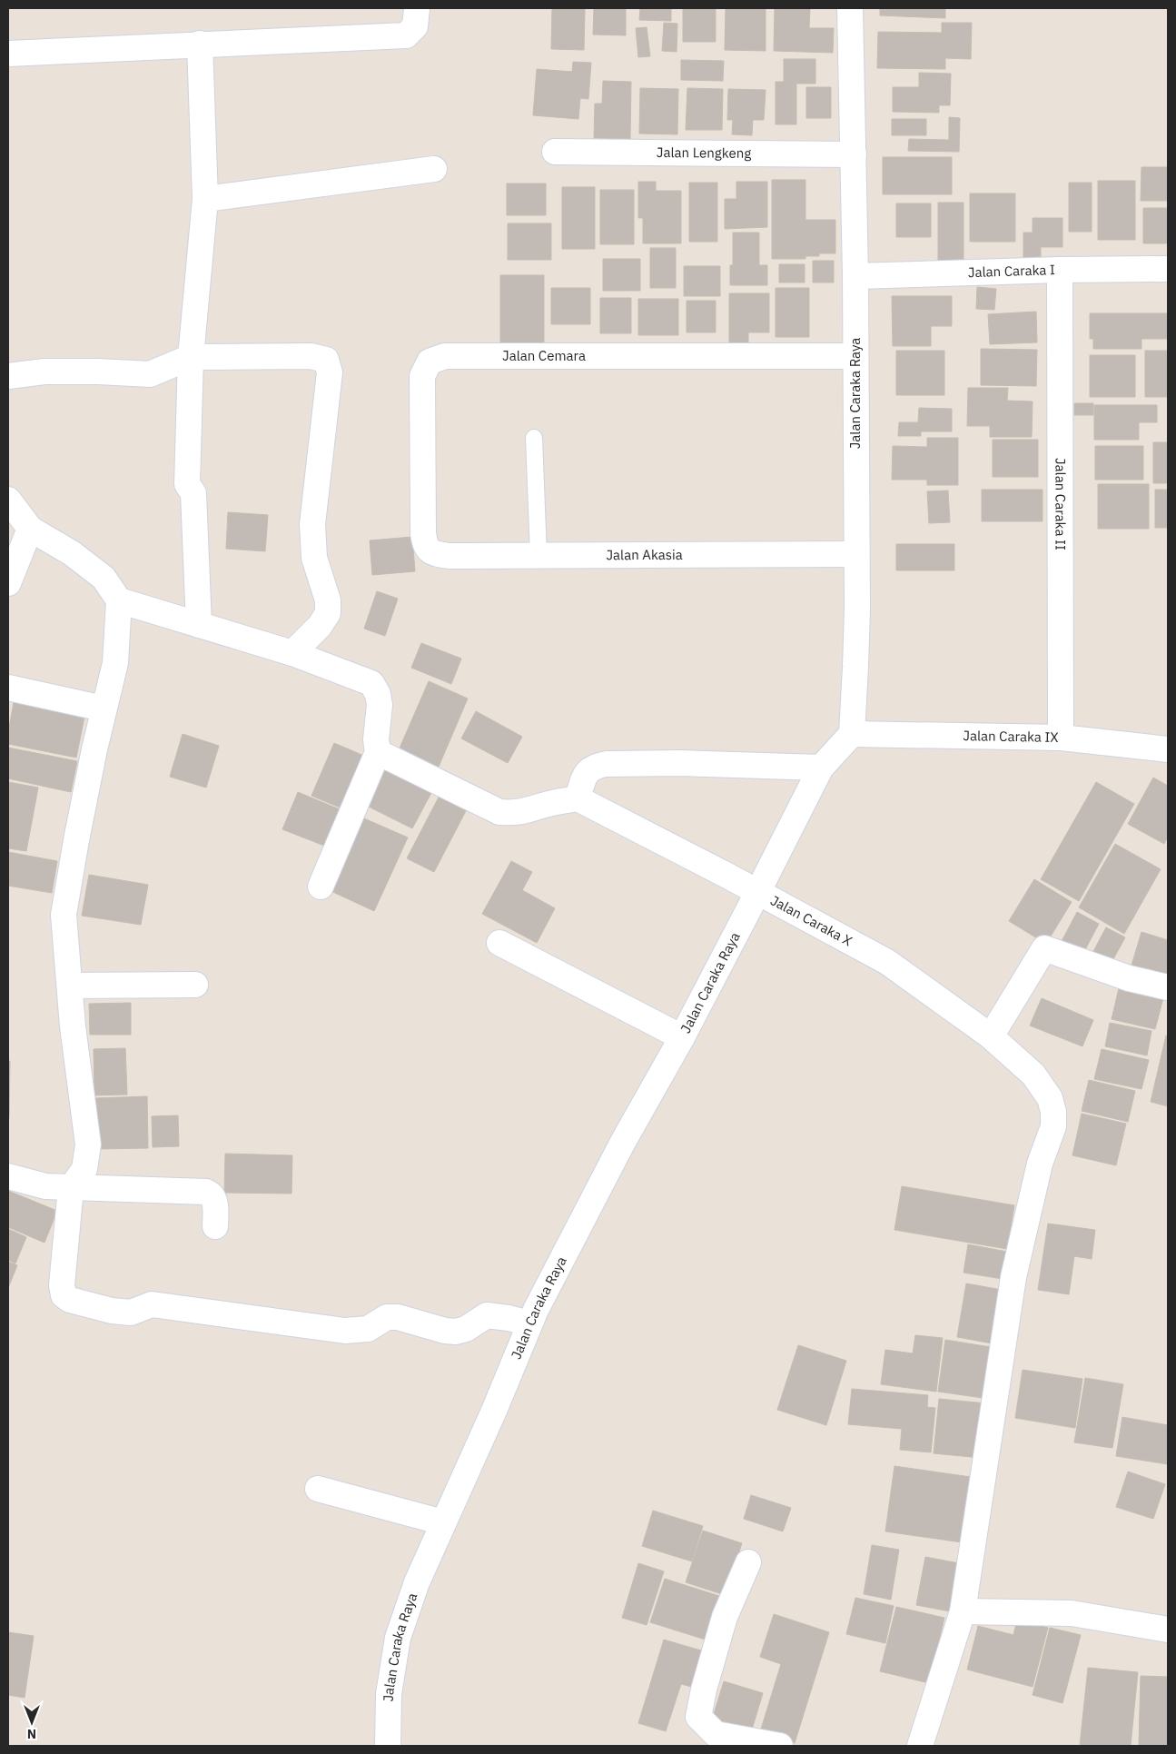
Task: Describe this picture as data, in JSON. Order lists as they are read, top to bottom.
{
  "streets": {
    "street": [
      "Jalan Lengkeng",
      "Jalan Caraka I",
      "Jalan Cemara",
      "Jalan Caraka Raya",
      "Jalan Caraka II",
      "Jalan Akasia",
      "Jalan Caraka IX",
      "Jalan Caraka X"
    ]
  },
  "crossings": [
    ["Jalan Lengkeng", "Jalan Caraka Raya"],
    ["Jalan Caraka I", "Jalan Caraka Raya"],
    ["Jalan Caraka I", "Jalan Caraka II"],
    ["Jalan Cemara", "Jalan Caraka Raya"],
    ["Jalan Cemara", "Jalan Akasia"],
    ["Jalan Caraka Raya", "Jalan Akasia"],
    ["Jalan Caraka Raya", "Jalan Caraka IX"],
    ["Jalan Caraka Raya", "Jalan Caraka X"],
    ["Jalan Caraka II", "Jalan Caraka IX"]
  ],
  "north": "bottom"
}
